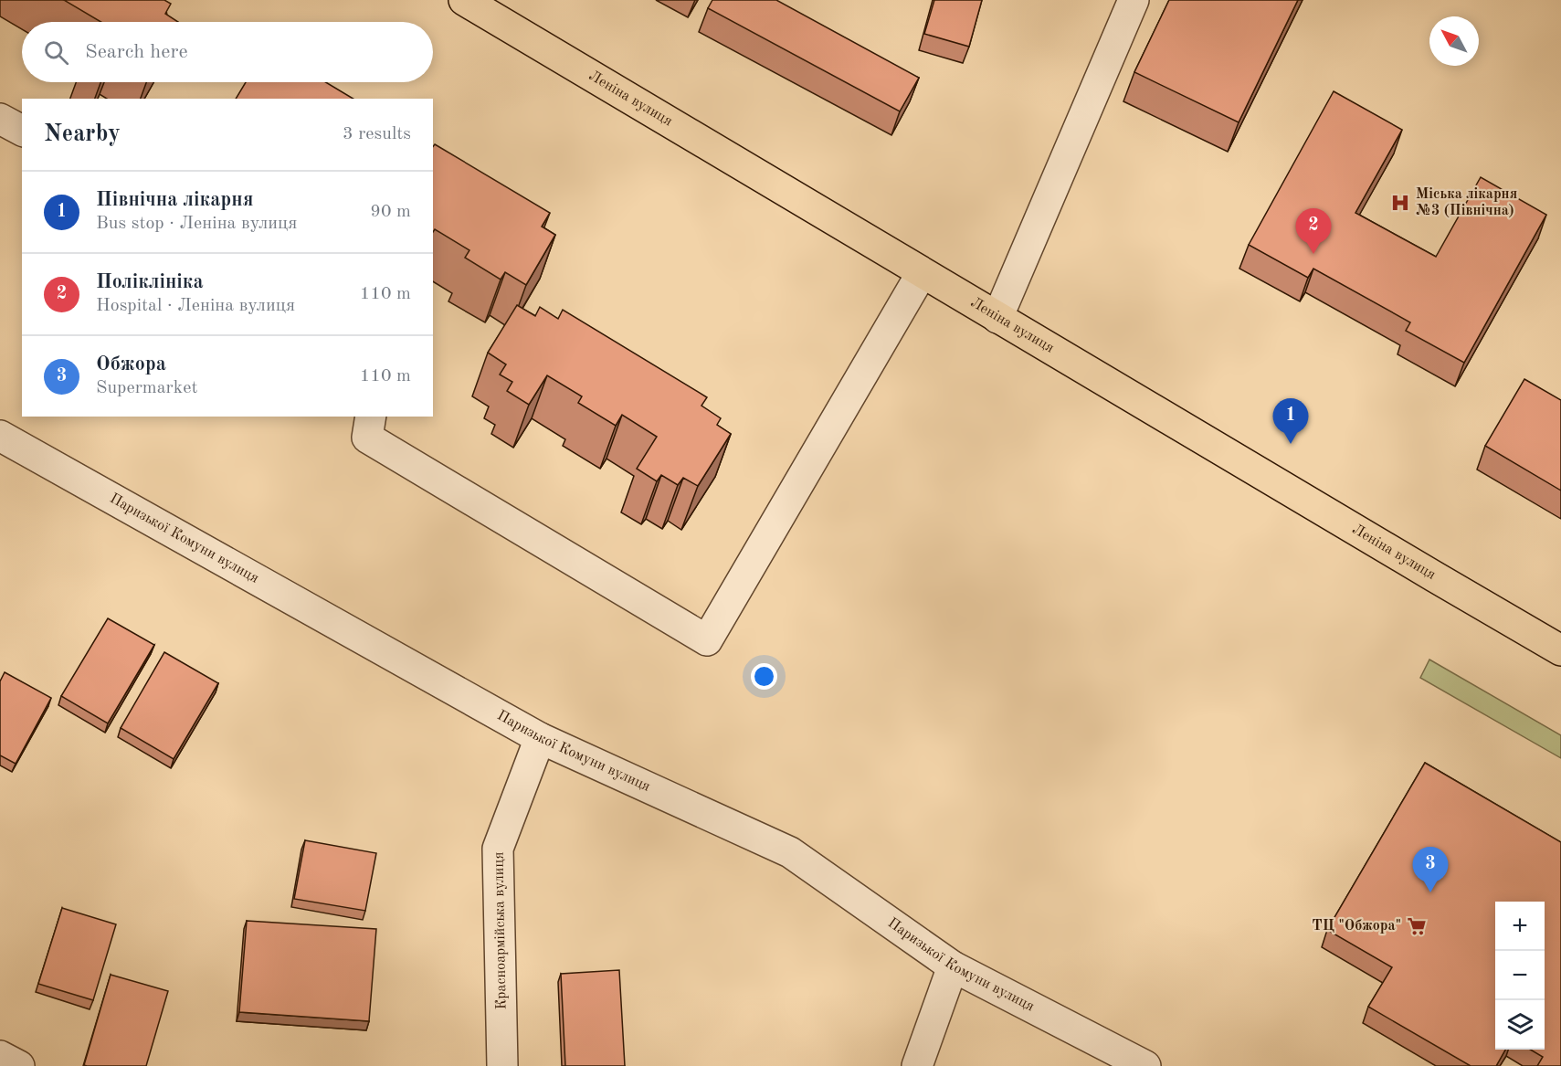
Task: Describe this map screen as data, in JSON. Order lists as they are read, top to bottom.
{
  "streets": {
    "main road": ["Леніна вулиця"],
    "street": ["Паризької Комуни вулиця", "Красноармійська вулиця"]
  },
  "crossings": [
    ["Паризької Комуни вулиця", "Красноармійська вулиця"]
  ],
  "places": {
    "hospital": ["Міська лікарня №3 (Північна)"],
    "supermarket": ["ТЦ \"Обжора\""]
  },
  "north": "top left",
  "page": {
    "search": "Search here",
    "heading": ["Nearby", "3 results"],
    "list": [
      {
        "mark": "1",
        "name": "Північна лікарня",
        "note": "Bus stop · Леніна вулиця",
        "value": "90 m"
      },
      {
        "mark": "2",
        "name": "Поліклініка",
        "note": "Hospital · Леніна вулиця",
        "value": "110 m"
      },
      {
        "mark": "3",
        "name": "Обжора",
        "note": "Supermarket",
        "value": "110 m"
      }
    ],
    "pins": ["2", "1", "3"],
    "map_buttons": ["+", "−"]
  }
}
